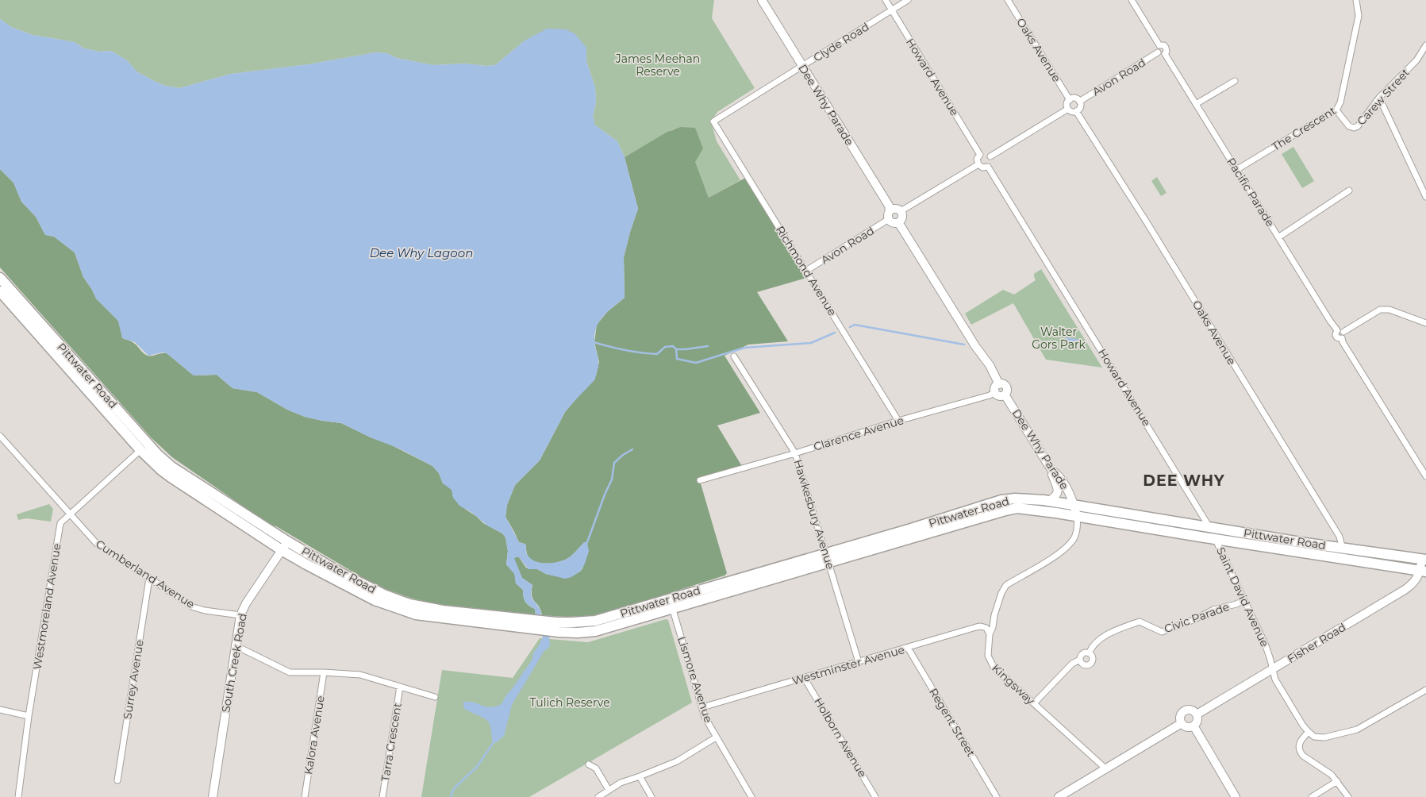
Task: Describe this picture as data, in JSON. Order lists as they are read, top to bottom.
{
  "streets": {
    "highway": ["Pittwater Road"],
    "main road": ["Dee Why Parade", "Fisher Road", "South Creek Road"],
    "street": [
      "Clyde Road",
      "Oaks Avenue",
      "Howard Avenue",
      "Avon Road",
      "Carew Street",
      "The Crescent",
      "Pacific Parade",
      "Richmond Avenue",
      "Clarence Avenue",
      "Hawkesbury Avenue",
      "Cumberland Avenue",
      "Saint David Avenue",
      "Westmoreland Avenue",
      "Civic Parade",
      "Westminster Avenue",
      "Surrey Avenue",
      "Lismore Avenue",
      "Kingsway",
      "Regent Street",
      "Kalora Avenue",
      "Holborn Avenue",
      "Tarra Crescent"
    ]
  },
  "crossings": [
    ["Clyde Road", "Howard Avenue"],
    ["Clyde Road", "Dee Why Parade"],
    ["Clyde Road", "Richmond Avenue"],
    ["Oaks Avenue", "Avon Road"],
    ["Oaks Avenue", "Pittwater Road"],
    ["Howard Avenue", "Pittwater Road"],
    ["Howard Avenue", "Saint David Avenue"],
    ["Avon Road", "Dee Why Parade"],
    ["Avon Road", "Pacific Parade"],
    ["Avon Road", "Richmond Avenue"],
    ["Carew Street", "The Crescent"],
    ["Dee Why Parade", "Pittwater Road"],
    ["Dee Why Parade", "Clarence Avenue"],
    ["Dee Why Parade", "Kingsway"],
    ["The Crescent", "Pacific Parade"],
    ["Richmond Avenue", "Clarence Avenue"],
    ["Pittwater Road", "Hawkesbury Avenue"],
    ["Pittwater Road", "Saint David Avenue"],
    ["Pittwater Road", "Westmoreland Avenue"],
    ["Pittwater Road", "Fisher Road"],
    ["Pittwater Road", "South Creek Road"],
    ["Pittwater Road", "Lismore Avenue"],
    ["Pittwater Road", "Kingsway"],
    ["Clarence Avenue", "Hawkesbury Avenue"],
    ["Hawkesbury Avenue", "Westminster Avenue"],
    ["Cumberland Avenue", "Westmoreland Avenue"],
    ["Cumberland Avenue", "South Creek Road"],
    ["Cumberland Avenue", "Surrey Avenue"],
    ["Saint David Avenue", "Civic Parade"],
    ["Saint David Avenue", "Fisher Road"],
    ["Westminster Avenue", "Lismore Avenue"],
    ["Westminster Avenue", "Kingsway"],
    ["Westminster Avenue", "Regent Street"],
    ["Westminster Avenue", "Holborn Avenue"]
  ],
  "districts": ["DEE WHY"],
  "water": ["Dee Why Lagoon"],
  "parks": ["James Meehan Reserve", "Walter Gors Park", "Tulich Reserve"]
}
